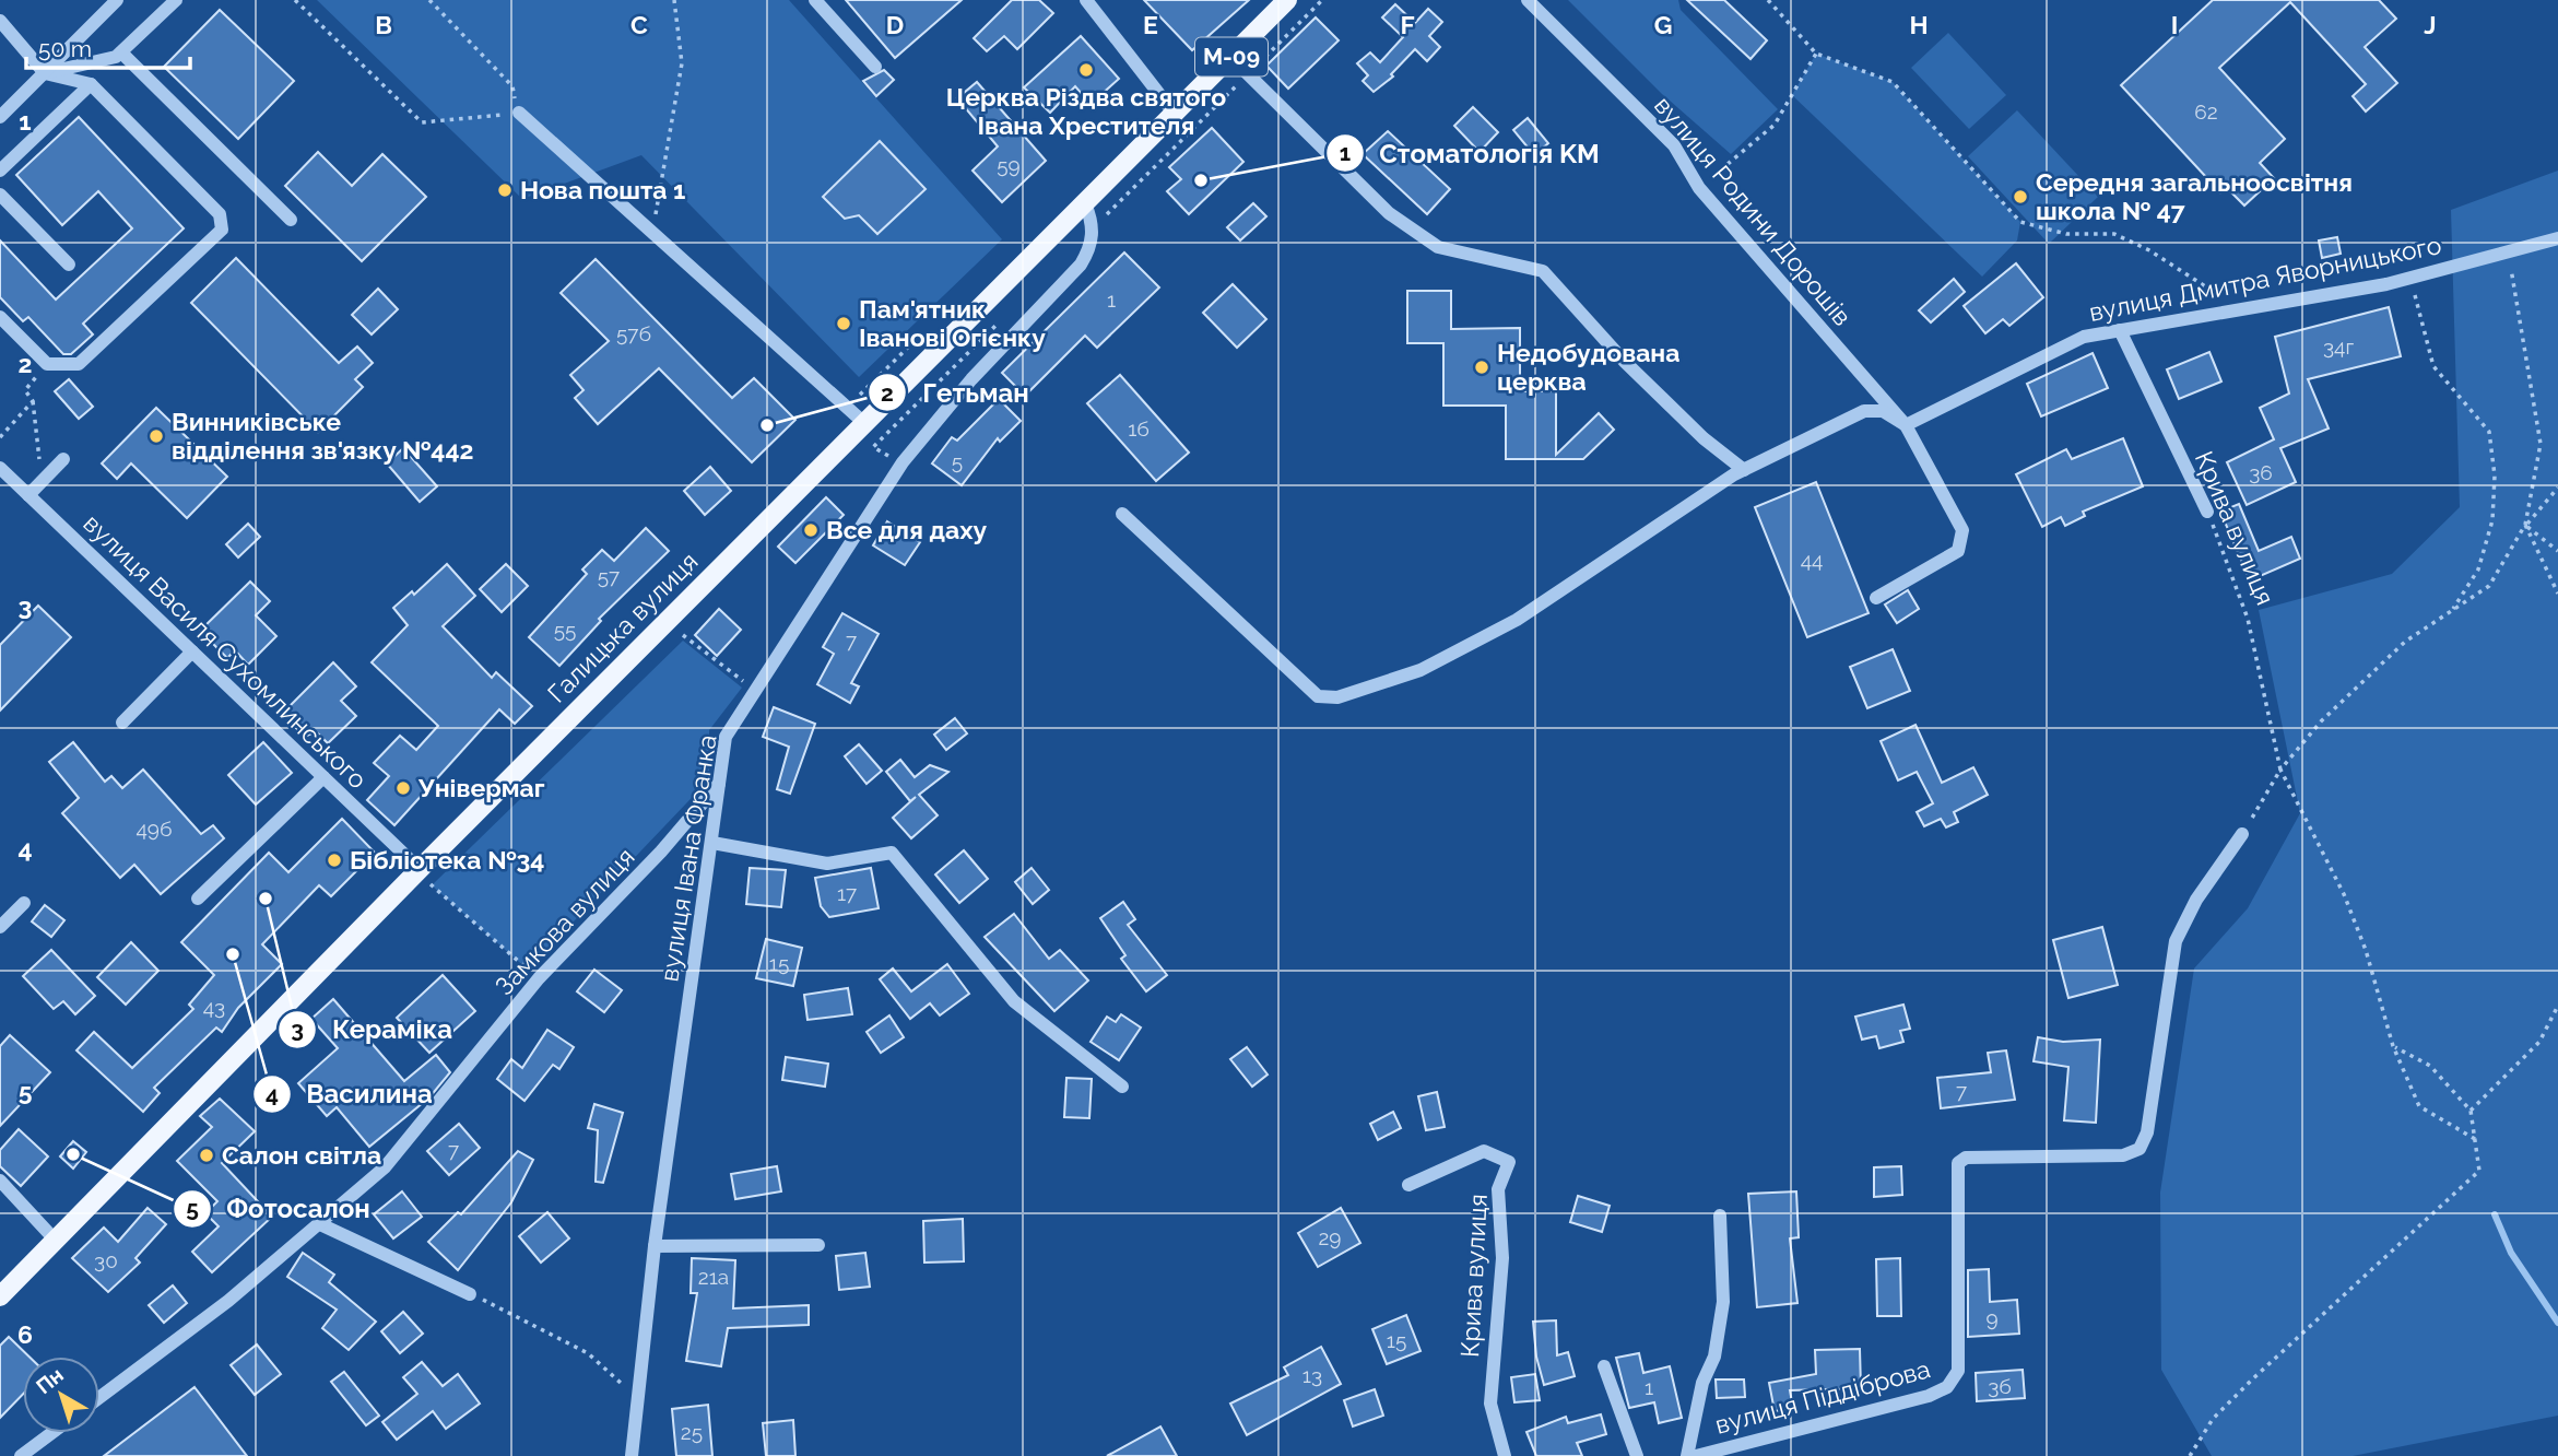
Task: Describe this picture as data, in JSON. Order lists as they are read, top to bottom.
{
  "streets": {
    "main road": ["М-09", "Галицька вулиця"],
    "street": [
      "вулиця Родини Дорошів",
      "вулиця Дмитра Яворницького",
      "Крива вулиця",
      "вулиця Василя Сухомлинського",
      "вулиця Івана Франка",
      "Замкова вулиця",
      "вулиця Піддіброва"
    ]
  },
  "crossings": [
    ["вулиця Родини Дорошів", "вулиця Дмитра Яворницького"],
    ["вулиця Дмитра Яворницького", "Крива вулиця"],
    ["Галицька вулиця", "вулиця Василя Сухомлинського"],
    ["Галицька вулиця", "вулиця Івана Франка"],
    ["вулиця Івана Франка", "Замкова вулиця"]
  ],
  "places": [
    "Церква Різдва святого Івана Хрестителя",
    "Стоматологія KM",
    "Нова пошта 1",
    "Середня загальноосвітня школа № 47",
    "Пам'ятник Іванові Огієнку",
    "Недобудована церква",
    "Гетьман",
    "Винниківське відділення зв'язку №442",
    "Все для даху",
    "Універмаг",
    "Бібліотека №34",
    "Кераміка",
    "Василина",
    "Фотосалон",
    "Салон світла"
  ],
  "house_numbers": [
    "62",
    "59",
    "1",
    "57б",
    "34г",
    "1б",
    "5",
    "36",
    "44",
    "57",
    "55",
    "7",
    "49б",
    "17",
    "15",
    "43",
    "7",
    "7",
    "29",
    "30",
    "21а",
    "9",
    "15",
    "13",
    "3б",
    "1",
    "25"
  ],
  "scale_bar": "50 m",
  "north": "top left",
  "grid": {
    "columns": [
      "B",
      "C",
      "D",
      "E",
      "F",
      "G",
      "H",
      "I",
      "J"
    ],
    "rows": [
      "1",
      "2",
      "3",
      "4",
      "5",
      "6"
    ]
  }
}
